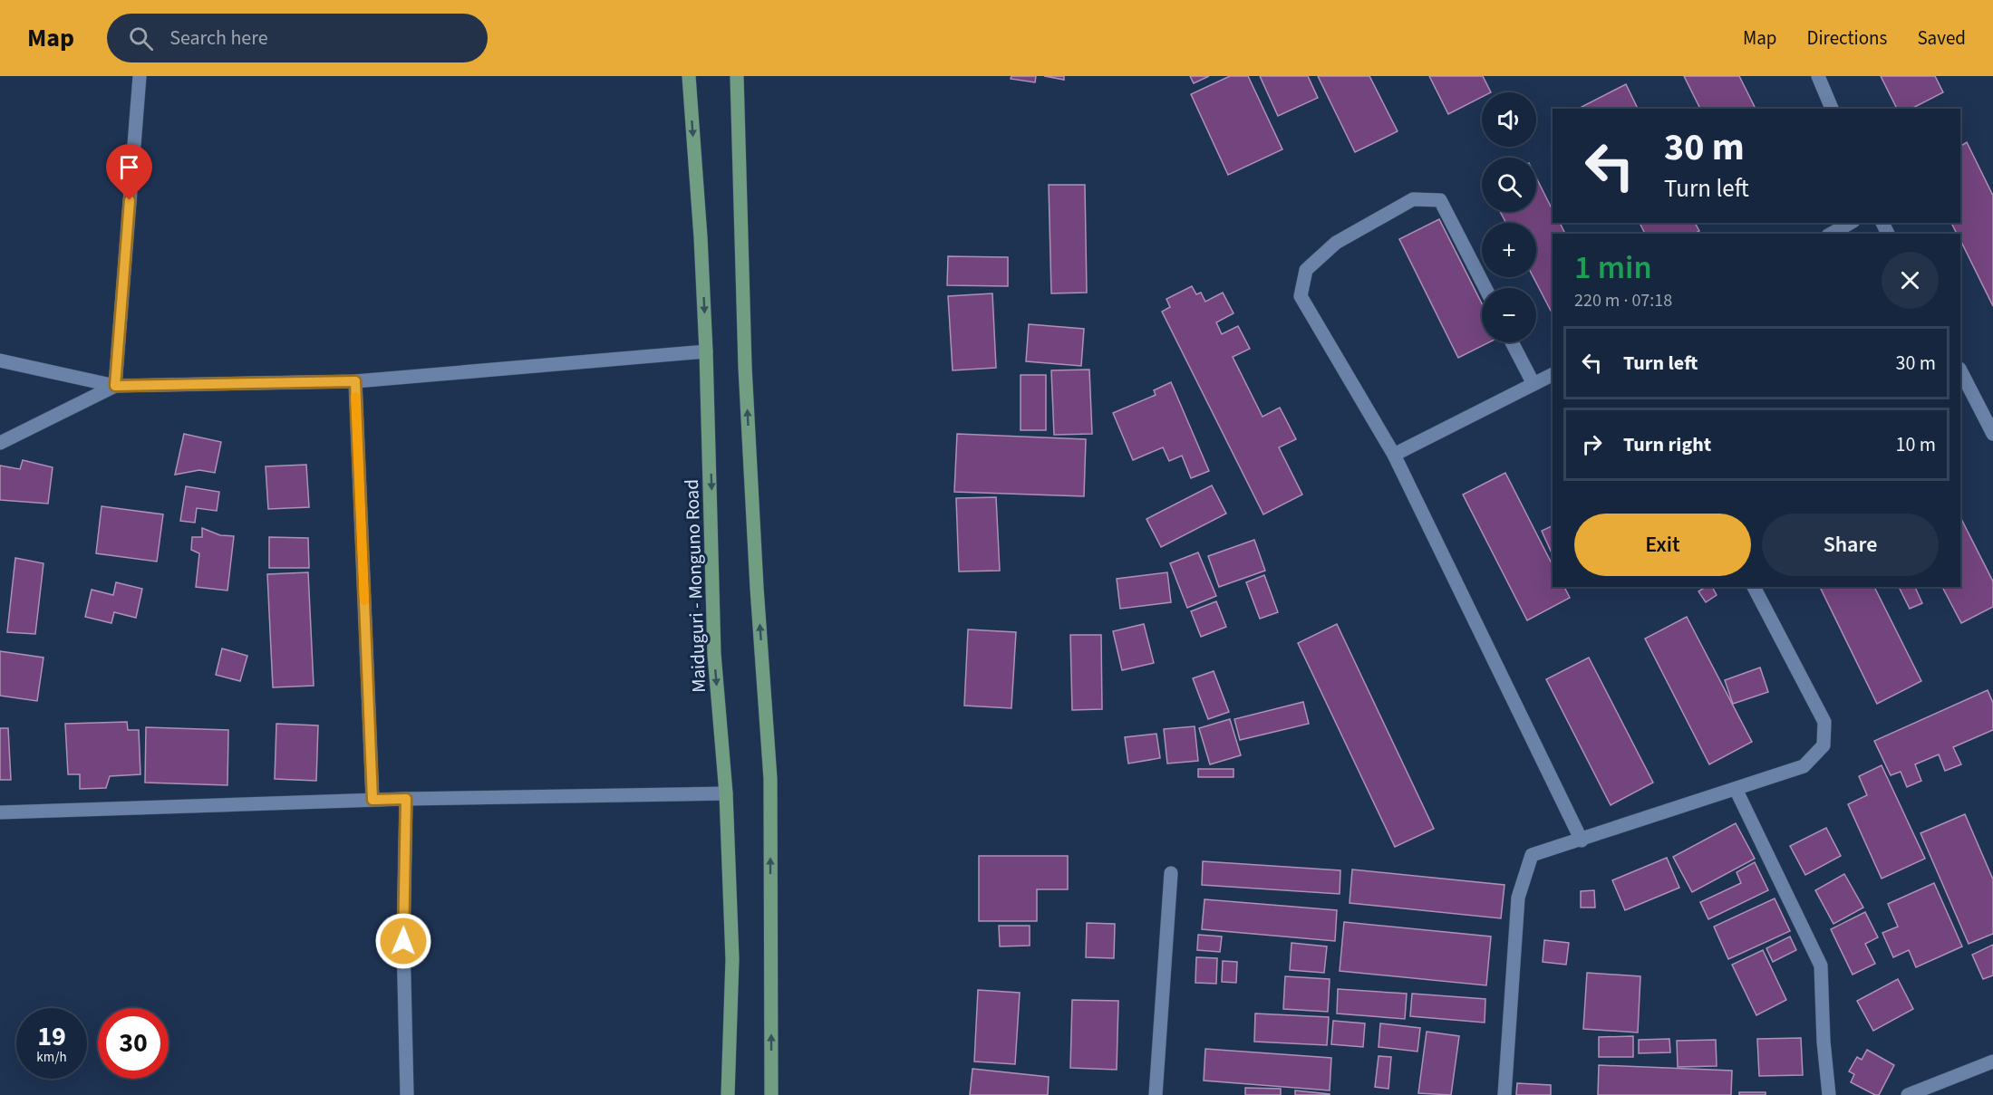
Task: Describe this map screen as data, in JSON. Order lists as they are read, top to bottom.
{
  "streets": {
    "main road": ["Maiduguri - Monguno Road"]
  },
  "page": {
    "header": "Map",
    "search": "Search here",
    "nav": ["Map", "Directions", "Saved"],
    "map_buttons": ["+", "−"],
    "turn": ["30 m", "Turn left"],
    "heading": ["1 min", "220 m · 07:18"],
    "list": [
      {
        "name": "Turn left",
        "value": "30 m"
      },
      {
        "name": "Turn right",
        "value": "10 m"
      }
    ],
    "buttons": ["Exit", "Share"],
    "speed": "19 km/h",
    "limit": "30"
  }
}
